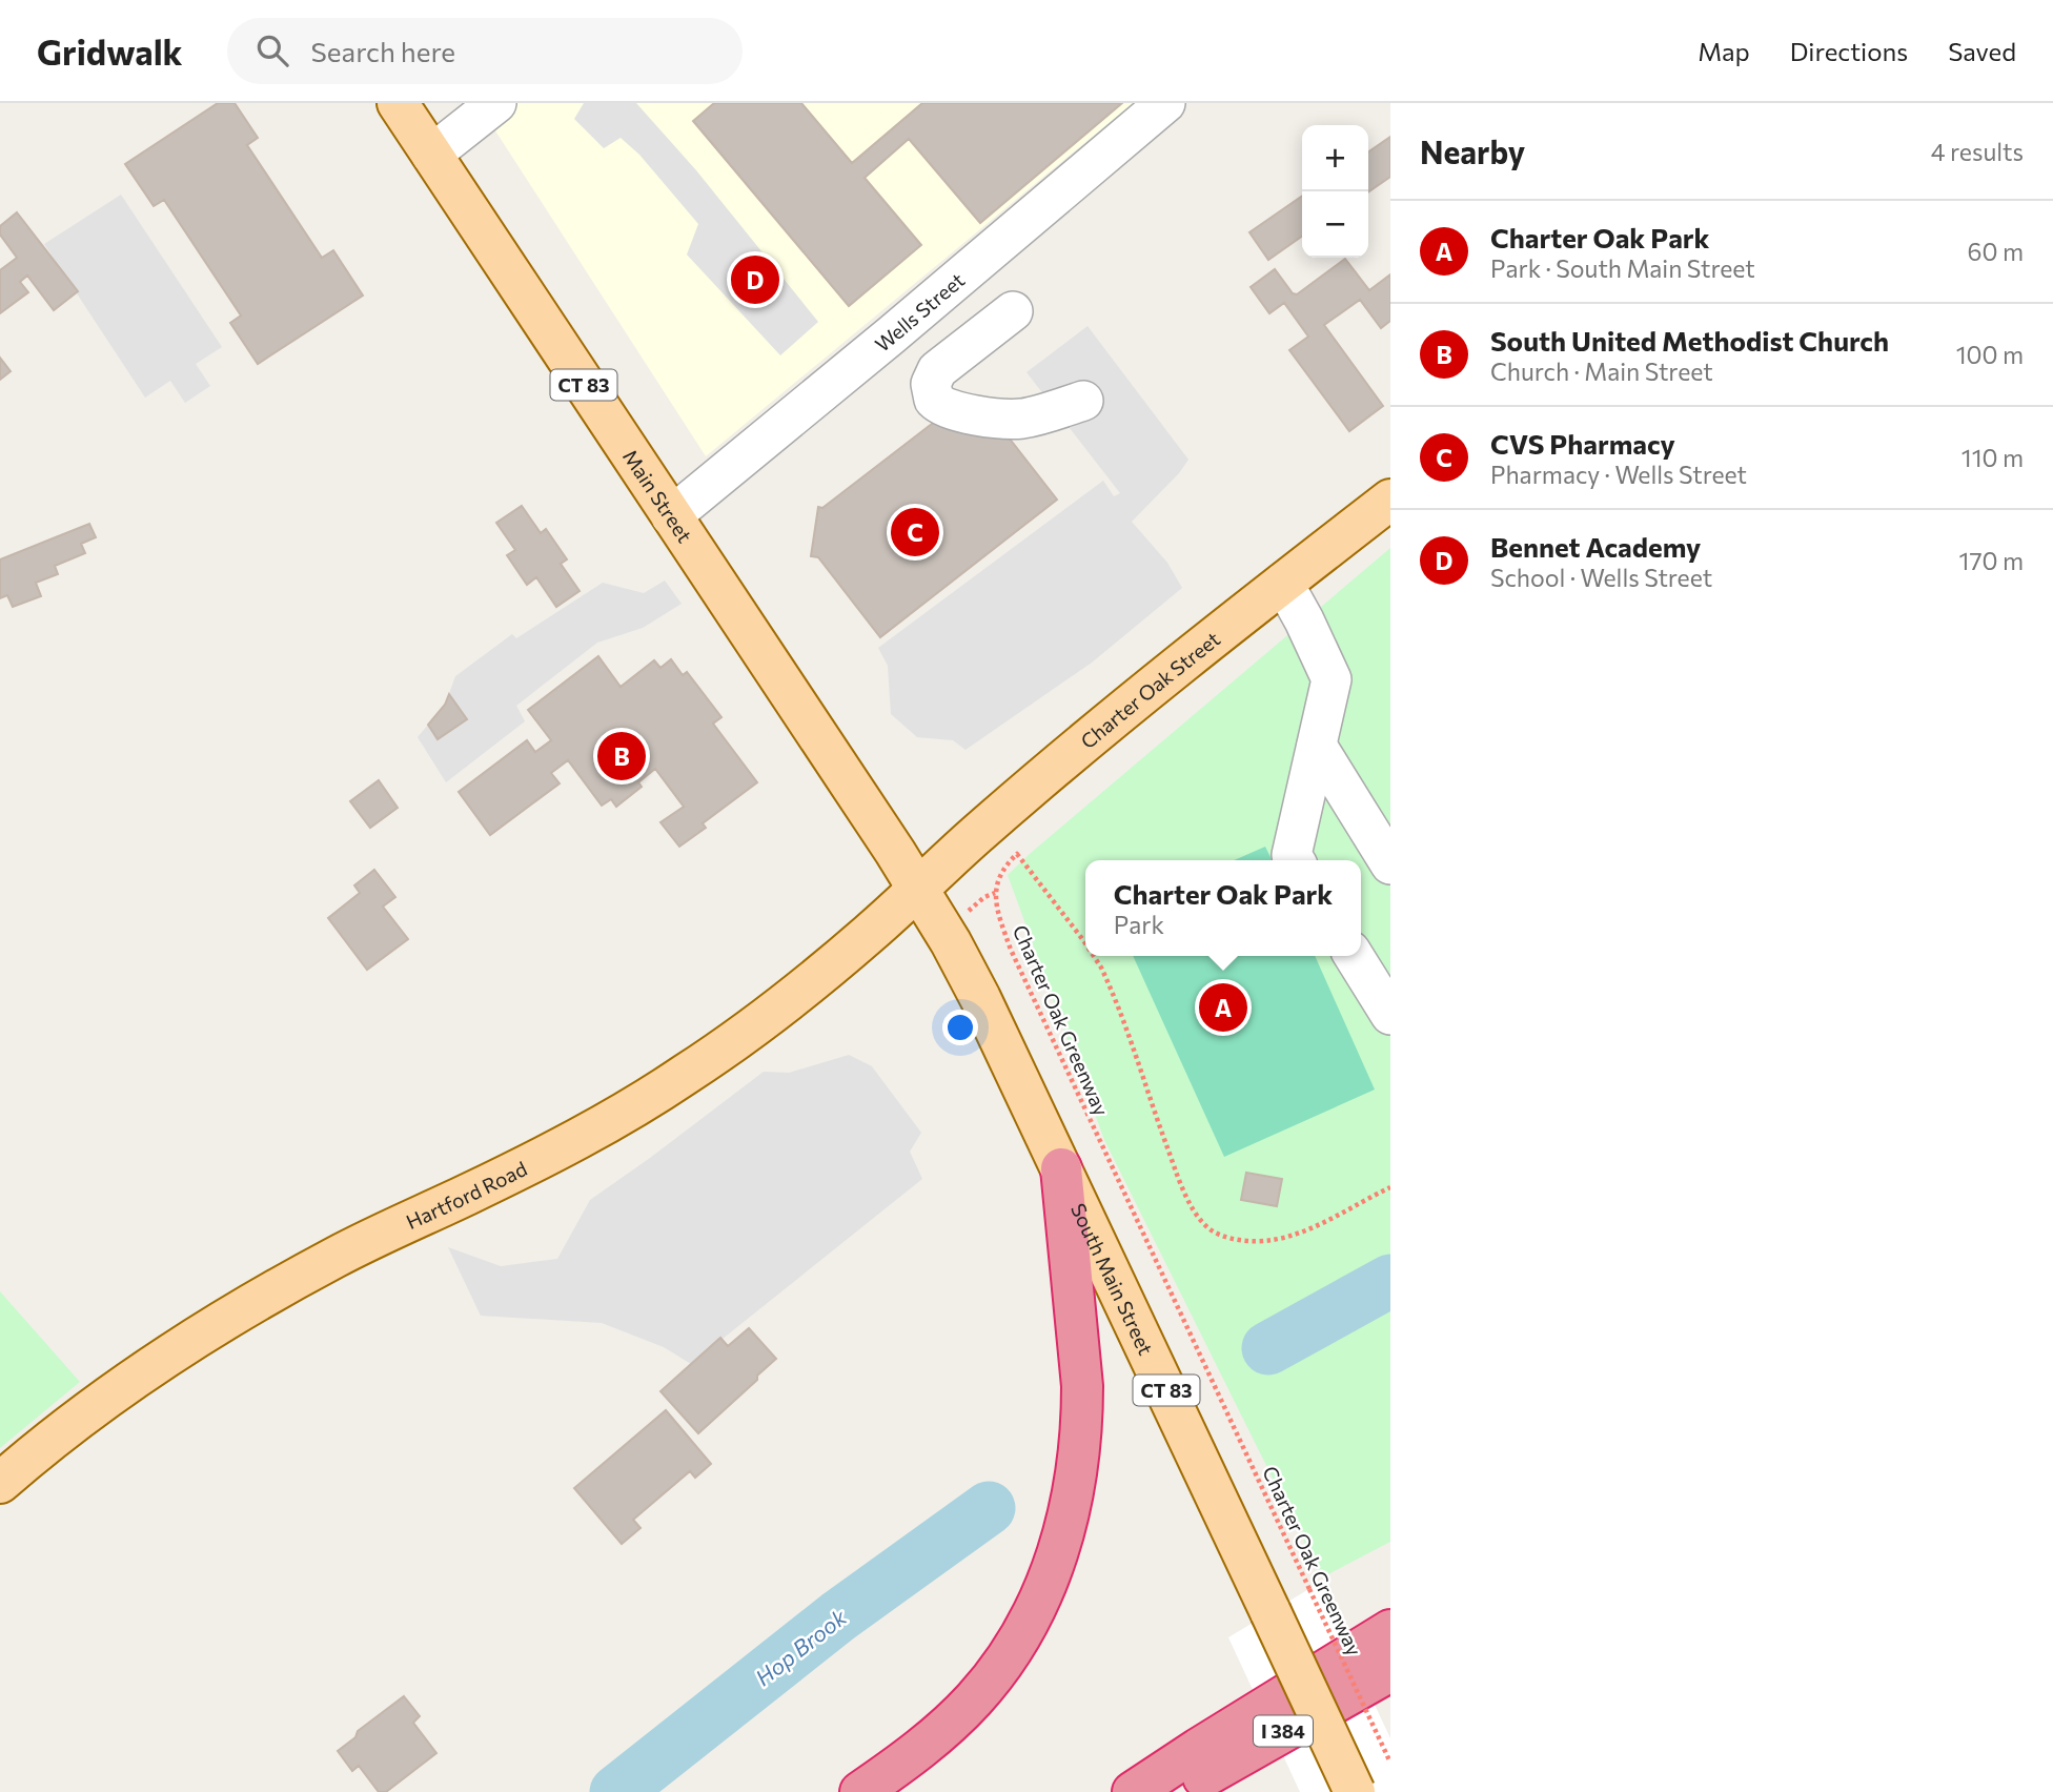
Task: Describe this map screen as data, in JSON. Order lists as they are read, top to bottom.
{
  "streets": {
    "highway": ["I 384"],
    "main road": [
      "CT 83",
      "Main Street",
      "Charter Oak Street",
      "Hartford Road",
      "South Main Street"
    ],
    "street": ["Wells Street"],
    "path": ["Charter Oak Greenway"]
  },
  "crossings": [
    ["Wells Street", "Main Street"],
    ["Main Street", "Charter Oak Street"],
    ["Main Street", "Hartford Road"],
    ["Main Street", "South Main Street"],
    ["Charter Oak Street", "Hartford Road"],
    ["Charter Oak Street", "South Main Street"],
    ["Hartford Road", "South Main Street"]
  ],
  "water": ["Hop Brook"],
  "page": {
    "header": "Gridwalk",
    "search": "Search here",
    "nav": ["Map", "Directions", "Saved"],
    "heading": ["Nearby", "4 results"],
    "map_buttons": ["+", "−"],
    "list": [
      {
        "mark": "A",
        "name": "Charter Oak Park",
        "note": "Park · South Main Street",
        "value": "60 m"
      },
      {
        "mark": "B",
        "name": "South United Methodist Church",
        "note": "Church · Main Street",
        "value": "100 m"
      },
      {
        "mark": "C",
        "name": "CVS Pharmacy",
        "note": "Pharmacy · Wells Street",
        "value": "110 m"
      },
      {
        "mark": "D",
        "name": "Bennet Academy",
        "note": "School · Wells Street",
        "value": "170 m"
      }
    ],
    "pins": [
      "D",
      "C",
      "B",
      "A"
    ],
    "popup": ["Charter Oak Park", "Park"]
  }
}
